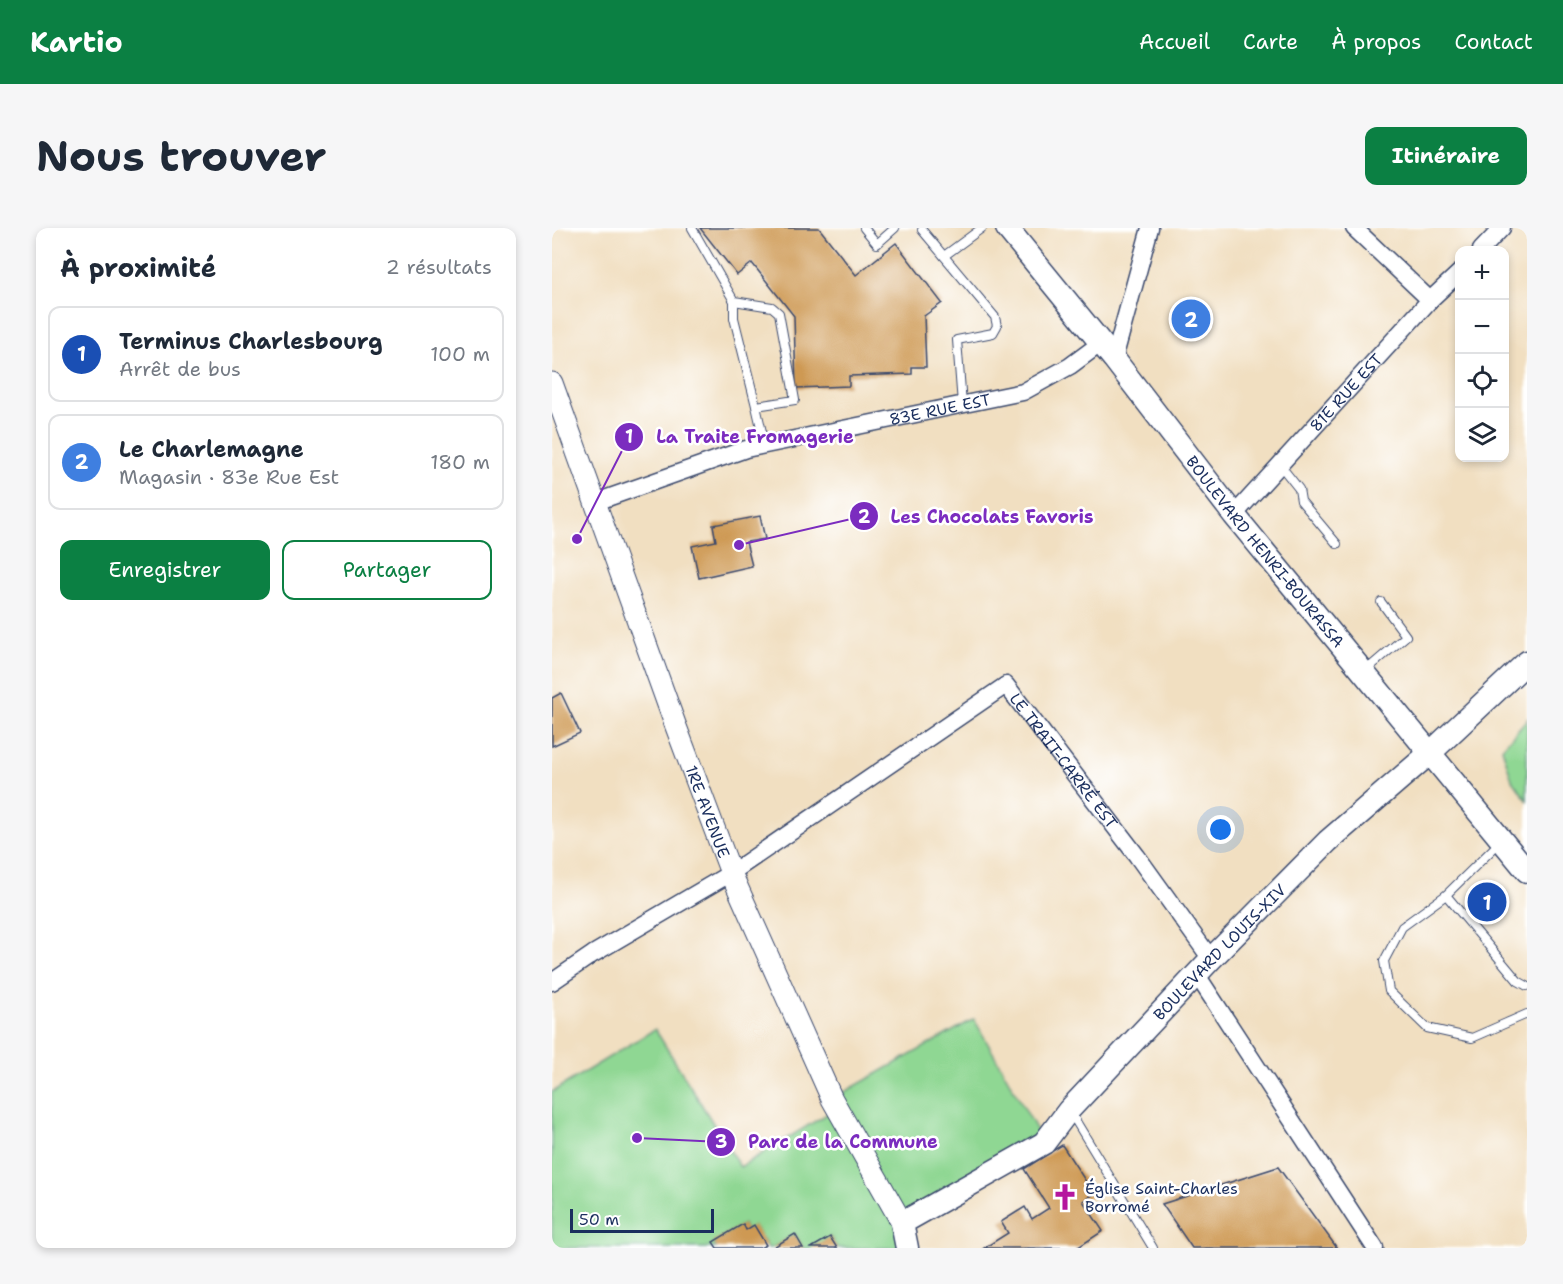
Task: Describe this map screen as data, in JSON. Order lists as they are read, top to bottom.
{
  "streets": {
    "main road": ["BOULEVARD HENRI-BOURASSA", "BOULEVARD LOUIS-XIV"],
    "street": [
      "81E RUE EST",
      "83E RUE EST",
      "LE TRAIT-CARRÉ EST",
      "1RE AVENUE"
    ]
  },
  "crossings": [
    ["81E RUE EST", "BOULEVARD HENRI-BOURASSA"],
    ["83E RUE EST", "BOULEVARD HENRI-BOURASSA"],
    ["83E RUE EST", "1RE AVENUE"],
    ["BOULEVARD HENRI-BOURASSA", "BOULEVARD LOUIS-XIV"],
    ["LE TRAIT-CARRÉ EST", "1RE AVENUE"],
    ["LE TRAIT-CARRÉ EST", "BOULEVARD LOUIS-XIV"],
    ["1RE AVENUE", "BOULEVARD LOUIS-XIV"]
  ],
  "places": {
    "other": ["La Traite Fromagerie", "Les Chocolats Favoris", "Parc de la Commune"],
    "church": ["Église Saint-Charles Borromé"]
  },
  "scale_bar": "50 m",
  "page": {
    "header": "Kartio",
    "nav": [
      "Accueil",
      "Carte",
      "À propos",
      "Contact"
    ],
    "buttons": [
      "Itinéraire",
      ["Enregistrer", "Partager"]
    ],
    "title": "Nous trouver",
    "heading": ["À proximité", "2 résultats"],
    "map_buttons": ["+", "−"],
    "pins": ["2", "1"],
    "list": [
      {
        "mark": "1",
        "name": "Terminus Charlesbourg",
        "note": "Arrêt de bus",
        "value": "100 m"
      },
      {
        "mark": "2",
        "name": "Le Charlemagne",
        "note": "Magasin · 83e Rue Est",
        "value": "180 m"
      }
    ],
    "scale": "50 m"
  }
}
